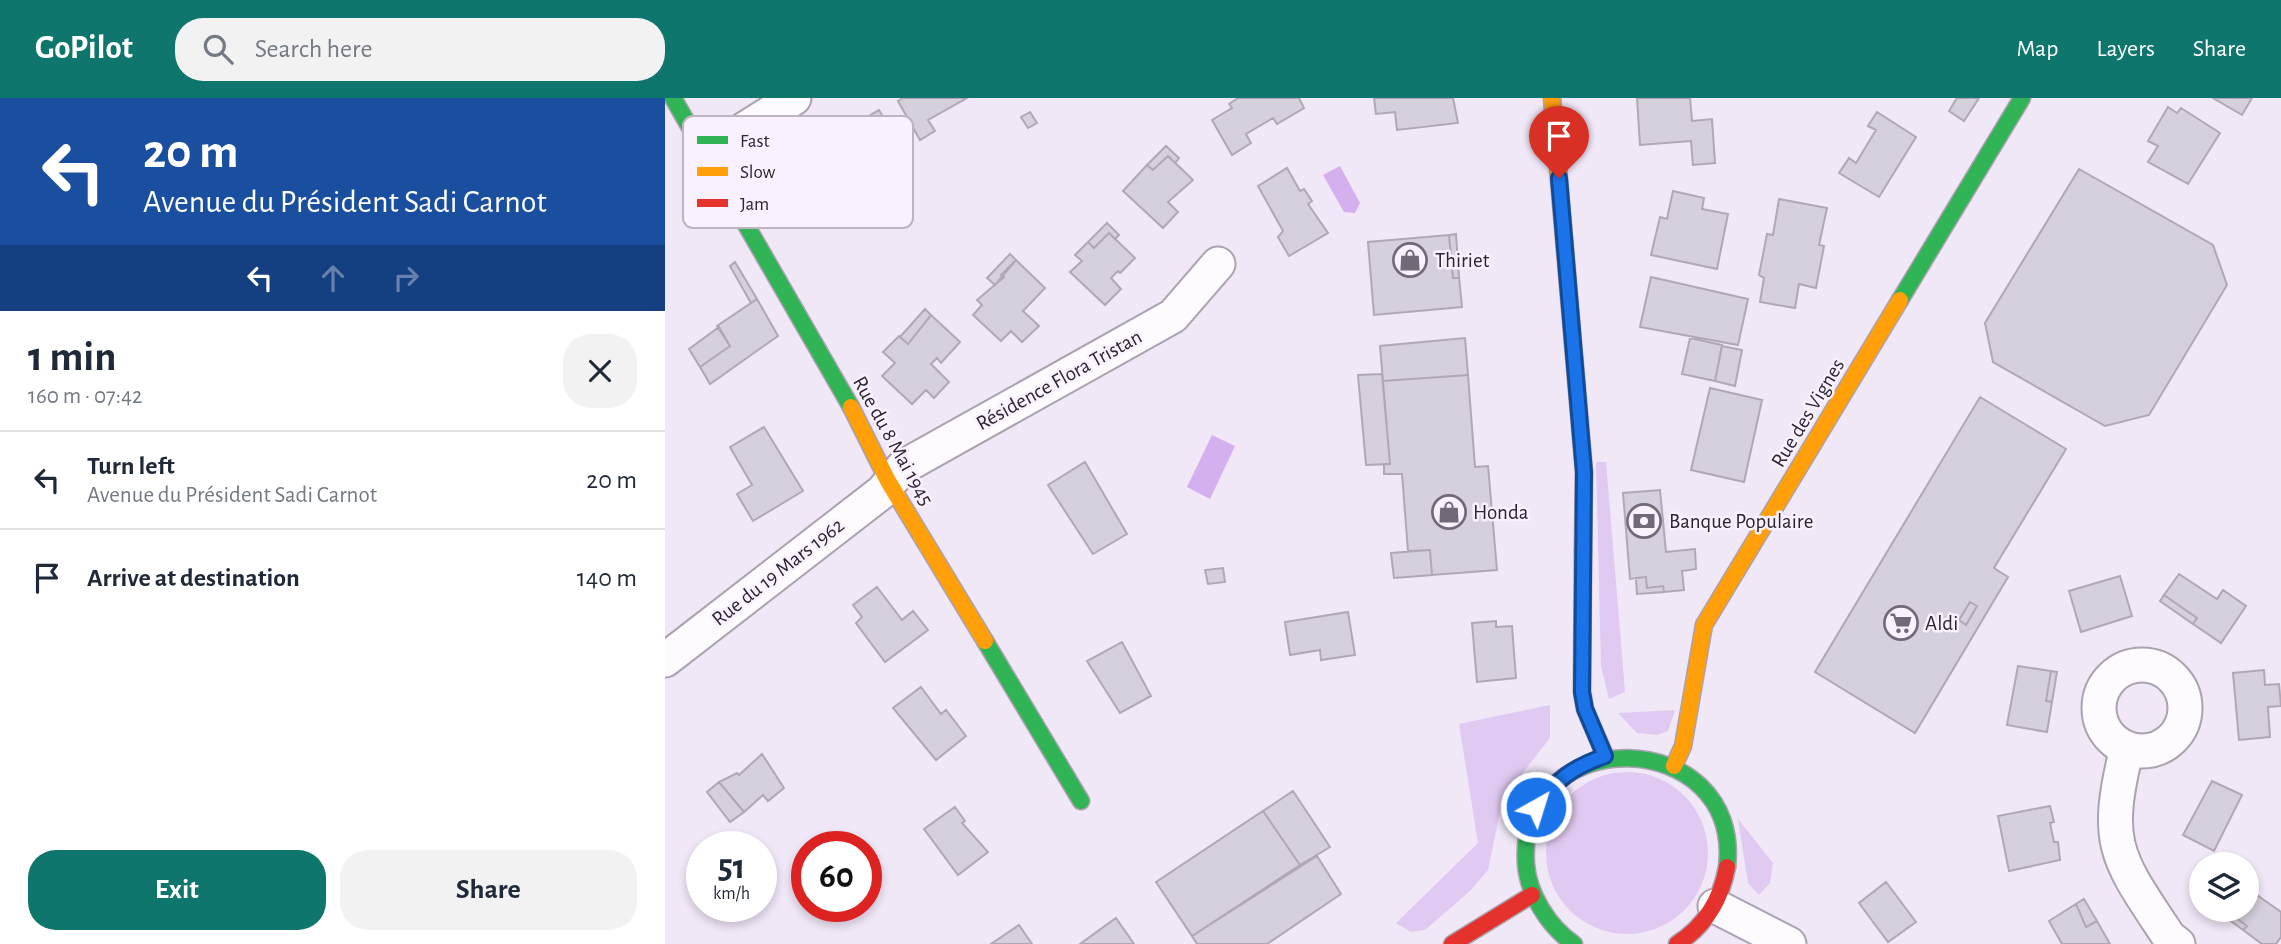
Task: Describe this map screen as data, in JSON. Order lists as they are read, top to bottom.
{
  "streets": {
    "street": [
      "Résidence Flora Tristan",
      "Rue des Vignes",
      "Rue du 8 Mai 1945",
      "Rue du 19 Mars 1962"
    ]
  },
  "crossings": [
    ["Résidence Flora Tristan", "Rue du 8 Mai 1945"],
    ["Résidence Flora Tristan", "Rue du 19 Mars 1962"],
    ["Rue du 8 Mai 1945", "Rue du 19 Mars 1962"]
  ],
  "places": {
    "shop": ["Thiriet", "Honda"],
    "bank": ["Banque Populaire"],
    "supermarket": ["Aldi"]
  },
  "legend": ["Fast", "Slow", "Jam"],
  "page": {
    "header": "GoPilot",
    "search": "Search here",
    "nav": ["Map", "Layers", "Share"],
    "turn": ["20 m", "Avenue du Président Sadi Carnot"],
    "heading": ["1 min", "160 m · 07:42"],
    "list": [
      {
        "name": "Turn left",
        "note": "Avenue du Président Sadi Carnot",
        "value": "20 m"
      },
      {
        "name": "Arrive at destination",
        "value": "140 m"
      }
    ],
    "speed": "51 km/h",
    "limit": "60",
    "buttons": ["Exit", "Share"]
  }
}
